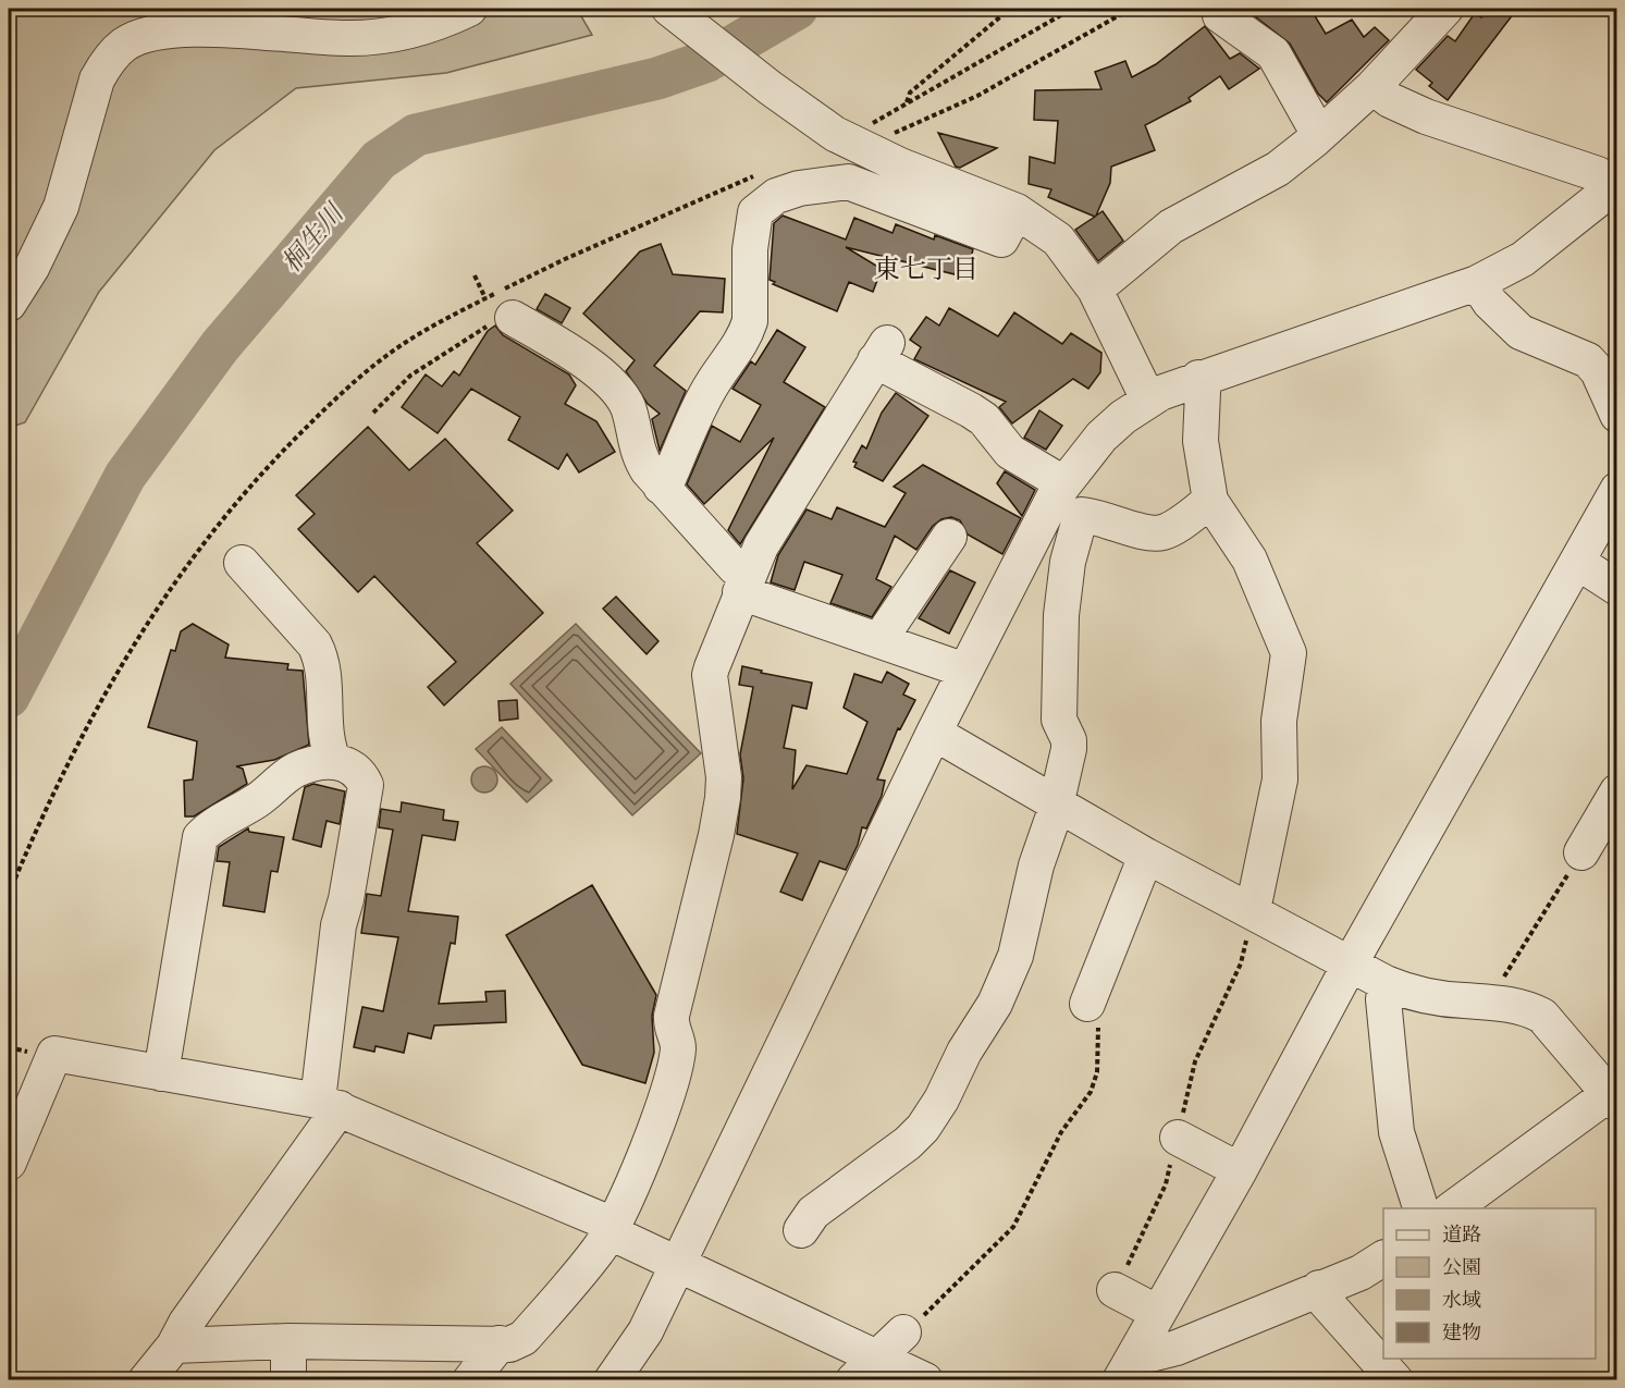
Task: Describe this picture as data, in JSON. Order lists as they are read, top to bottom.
{
  "districts": ["東七丁目"],
  "water": ["桐生川"],
  "legend": [
    "道路",
    "公園",
    "水域",
    "建物"
  ]
}
